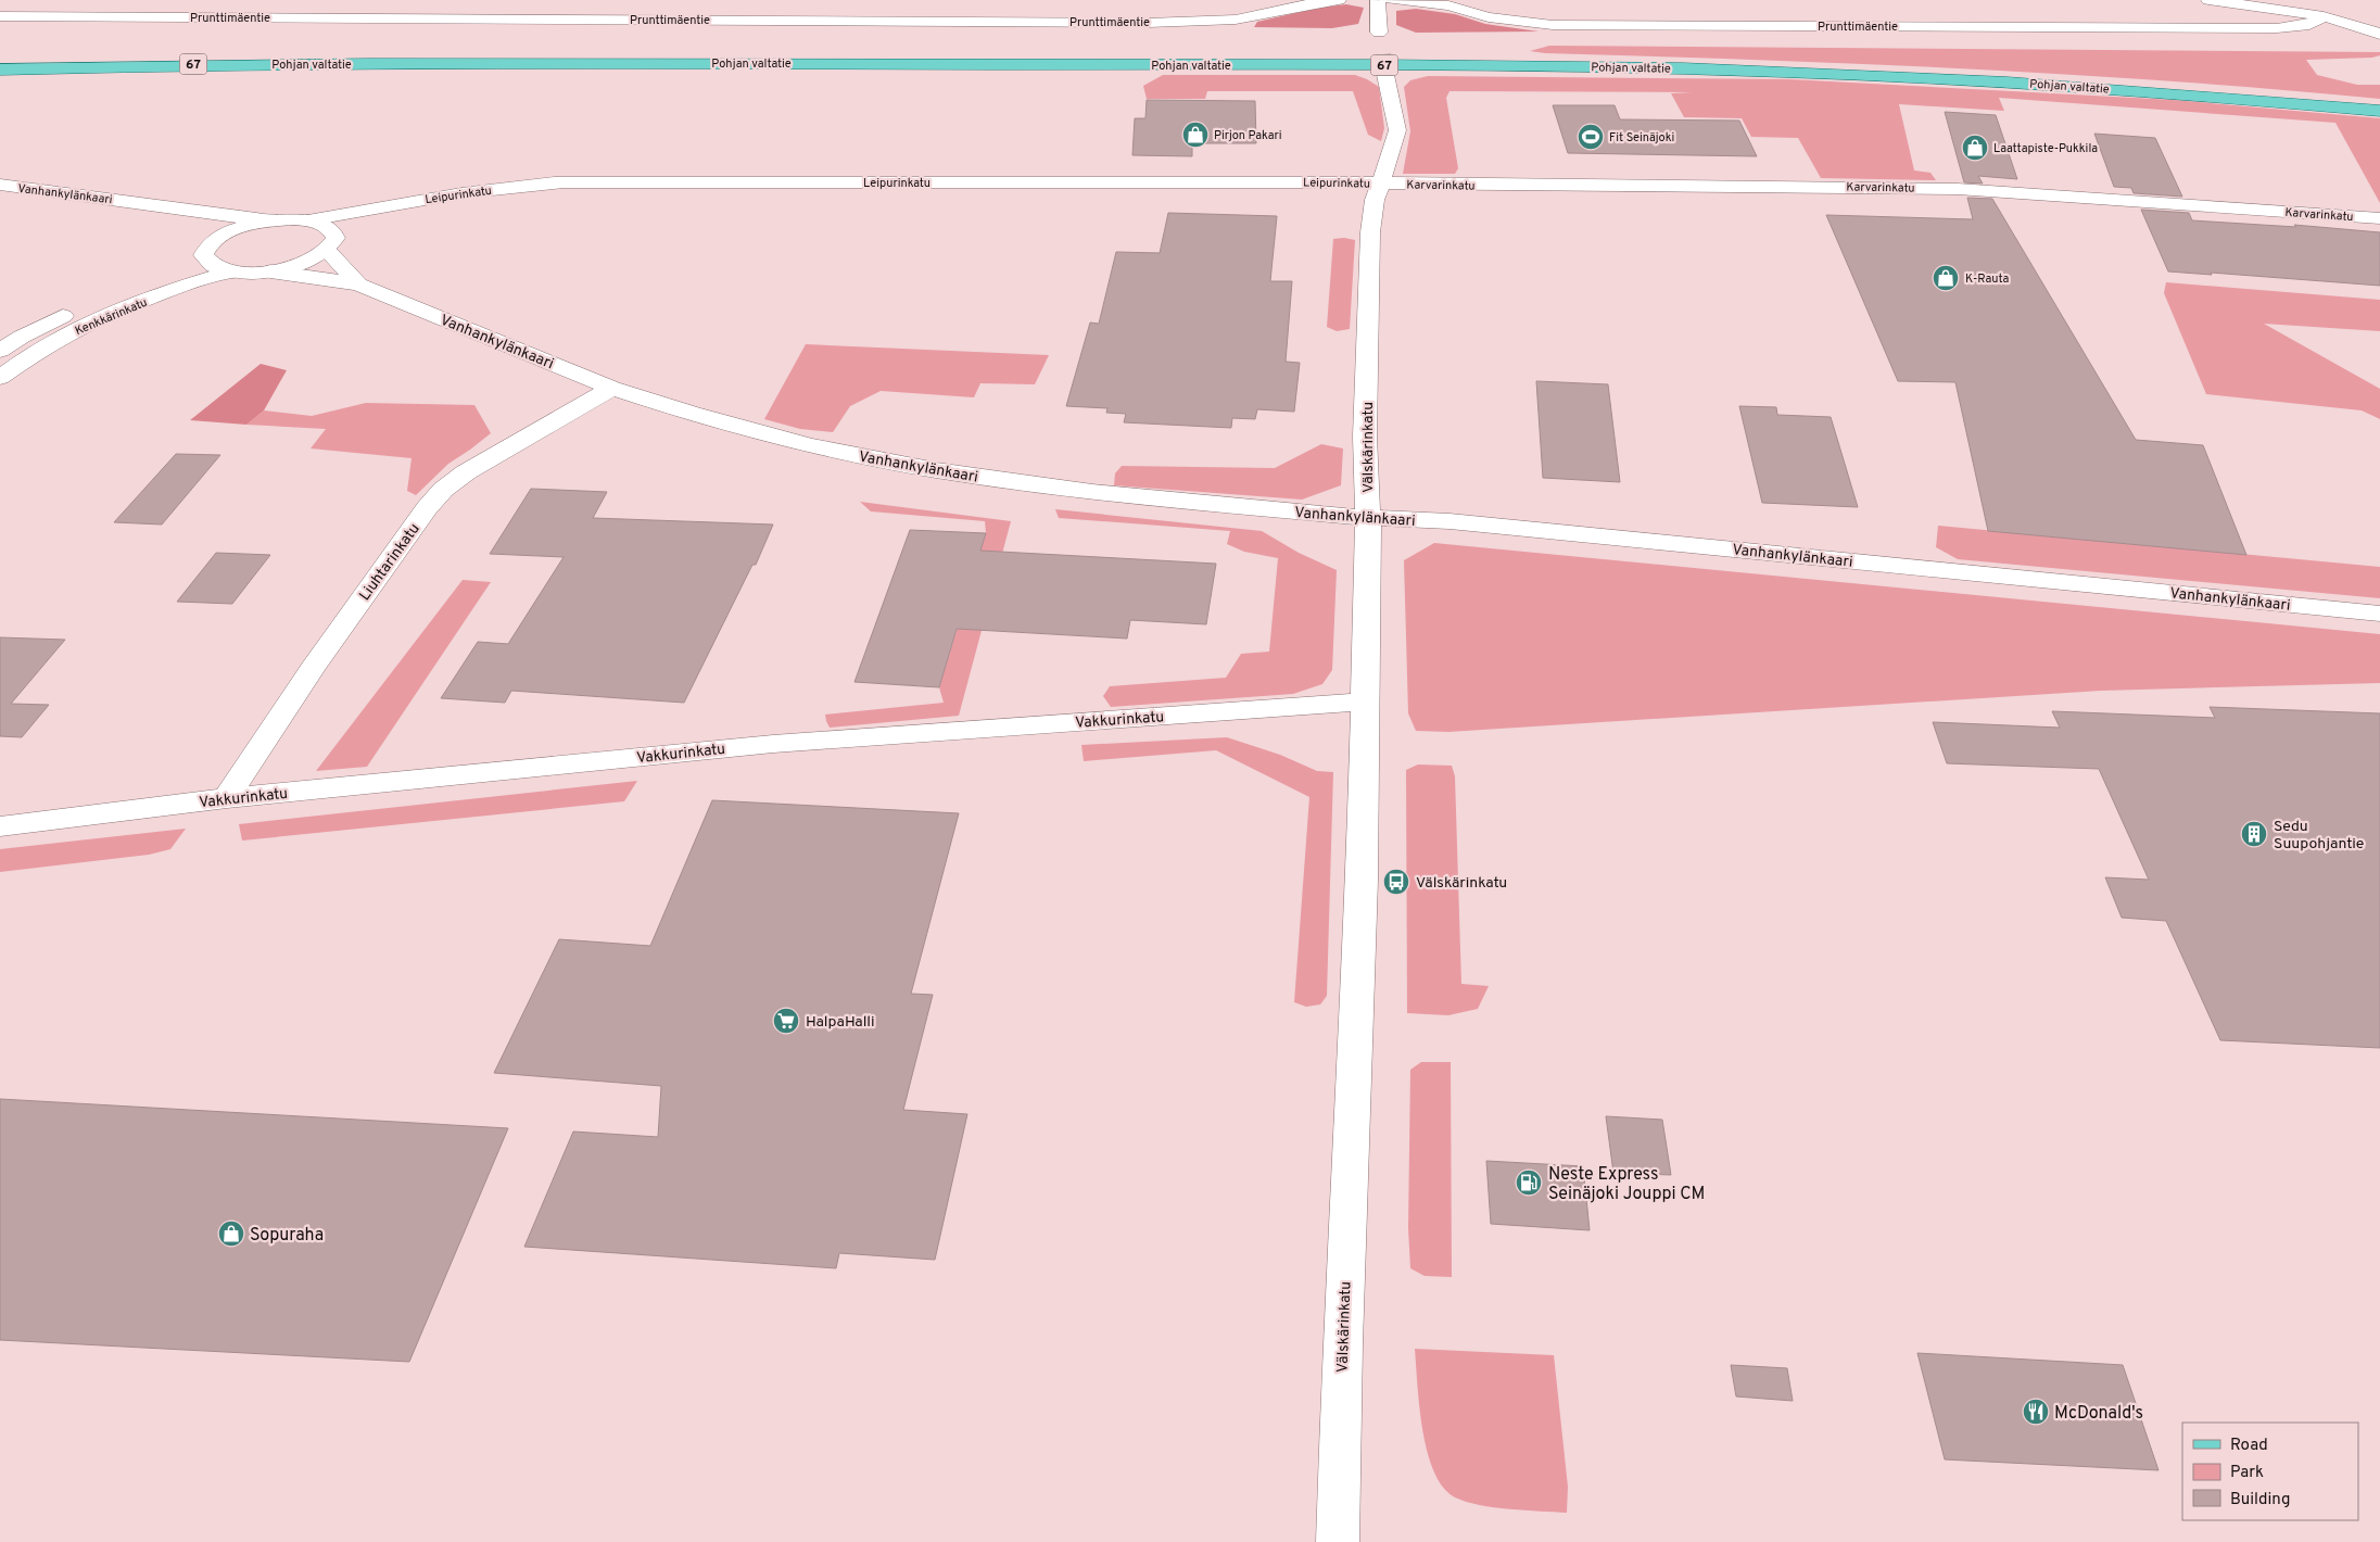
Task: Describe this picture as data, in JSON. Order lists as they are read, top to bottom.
{
  "streets": {
    "main road": ["Pohjan valtatie", "67"],
    "street": [
      "Prunttimäentie",
      "Leipurinkatu",
      "Karvarinkatu",
      "Vanhankylänkaari",
      "Kenkkärinkatu",
      "Välskärinkatu",
      "Liuhtarinkatu",
      "Vakkurinkatu"
    ]
  },
  "crossings": [
    ["Leipurinkatu", "Karvarinkatu"],
    ["Leipurinkatu", "Vanhankylänkaari"],
    ["Leipurinkatu", "Välskärinkatu"],
    ["Karvarinkatu", "Välskärinkatu"],
    ["Vanhankylänkaari", "Kenkkärinkatu"],
    ["Vanhankylänkaari", "Välskärinkatu"],
    ["Vanhankylänkaari", "Liuhtarinkatu"],
    ["Välskärinkatu", "Vakkurinkatu"],
    ["Liuhtarinkatu", "Vakkurinkatu"]
  ],
  "places": {
    "shop": [
      "Pirjon Pakari",
      "Laattapiste-Pukkila",
      "K-Rauta",
      "Sopuraha"
    ],
    "sports": ["Fit Seinäjoki"],
    "building": ["Sedu Suupohjantie"],
    "bus stop": ["Välskärinkatu"],
    "supermarket": ["HalpaHalli"],
    "fuel station": ["Neste Express Seinäjoki Jouppi CM"],
    "restaurant": ["McDonald's"]
  },
  "legend": ["Road", "Park", "Building"]
}
